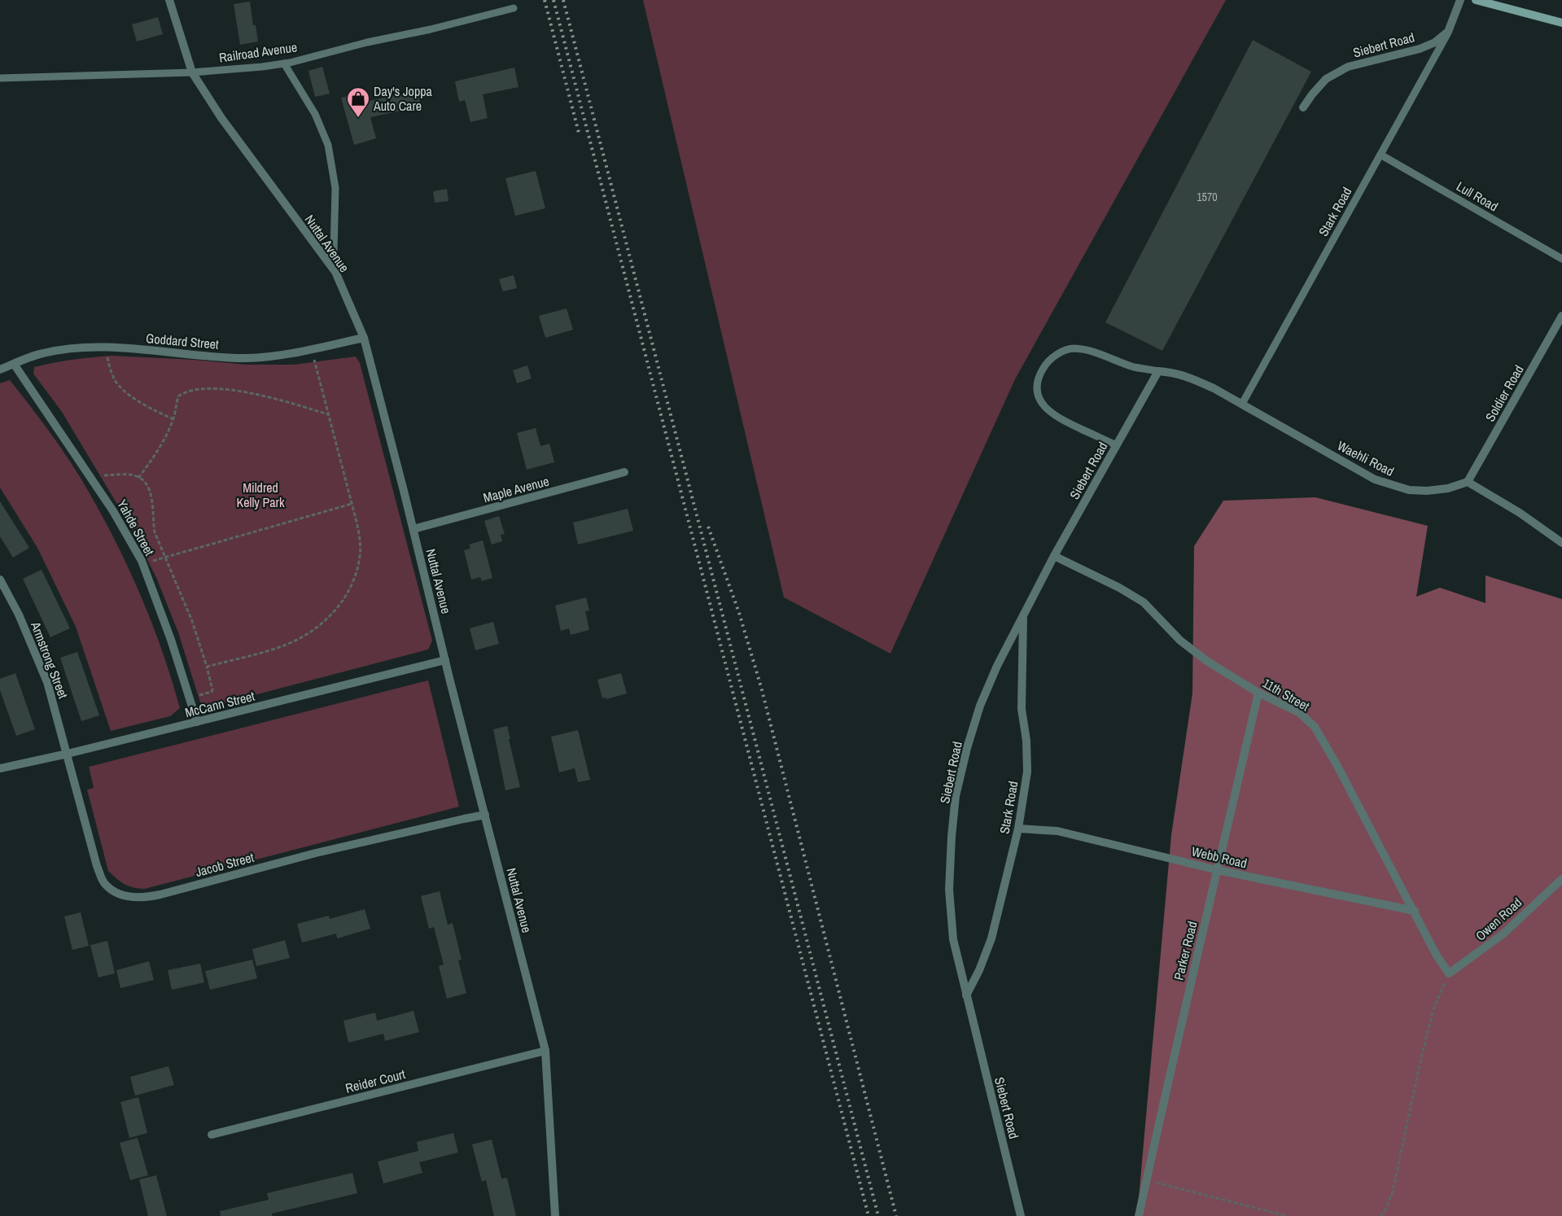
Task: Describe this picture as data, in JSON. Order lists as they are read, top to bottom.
{
  "streets": {
    "street": [
      "Siebert Road",
      "Stark Road",
      "Nuttal Avenue",
      "Goddard Street",
      "Soldier Road",
      "Waehli Road",
      "Maple Avenue",
      "Yahde Street",
      "Armstrong Street",
      "11th Street",
      "McCann Street",
      "Webb Road",
      "Jacob Street",
      "Owen Road",
      "Parker Road",
      "Reider Court"
    ],
    "lane": ["Railroad Avenue", "Lull Road"]
  },
  "crossings": [
    ["Siebert Road", "Stark Road"],
    ["Siebert Road", "Waehli Road"],
    ["Siebert Road", "11th Street"],
    ["Railroad Avenue", "Nuttal Avenue"],
    ["Lull Road", "Stark Road"],
    ["Stark Road", "Waehli Road"],
    ["Stark Road", "Webb Road"],
    ["Nuttal Avenue", "Goddard Street"],
    ["Nuttal Avenue", "Maple Avenue"],
    ["Nuttal Avenue", "McCann Street"],
    ["Nuttal Avenue", "Jacob Street"],
    ["Nuttal Avenue", "Reider Court"],
    ["Goddard Street", "Yahde Street"],
    ["Soldier Road", "Waehli Road"],
    ["Yahde Street", "McCann Street"],
    ["Armstrong Street", "McCann Street"],
    ["Armstrong Street", "Jacob Street"],
    ["11th Street", "Webb Road"],
    ["11th Street", "Owen Road"],
    ["11th Street", "Parker Road"],
    ["McCann Street", "Jacob Street"],
    ["Webb Road", "Parker Road"]
  ],
  "parks": ["Mildred Kelly Park"],
  "places": {
    "shop": ["Day's Joppa Auto Care"]
  },
  "house_numbers": ["1570"]
}
